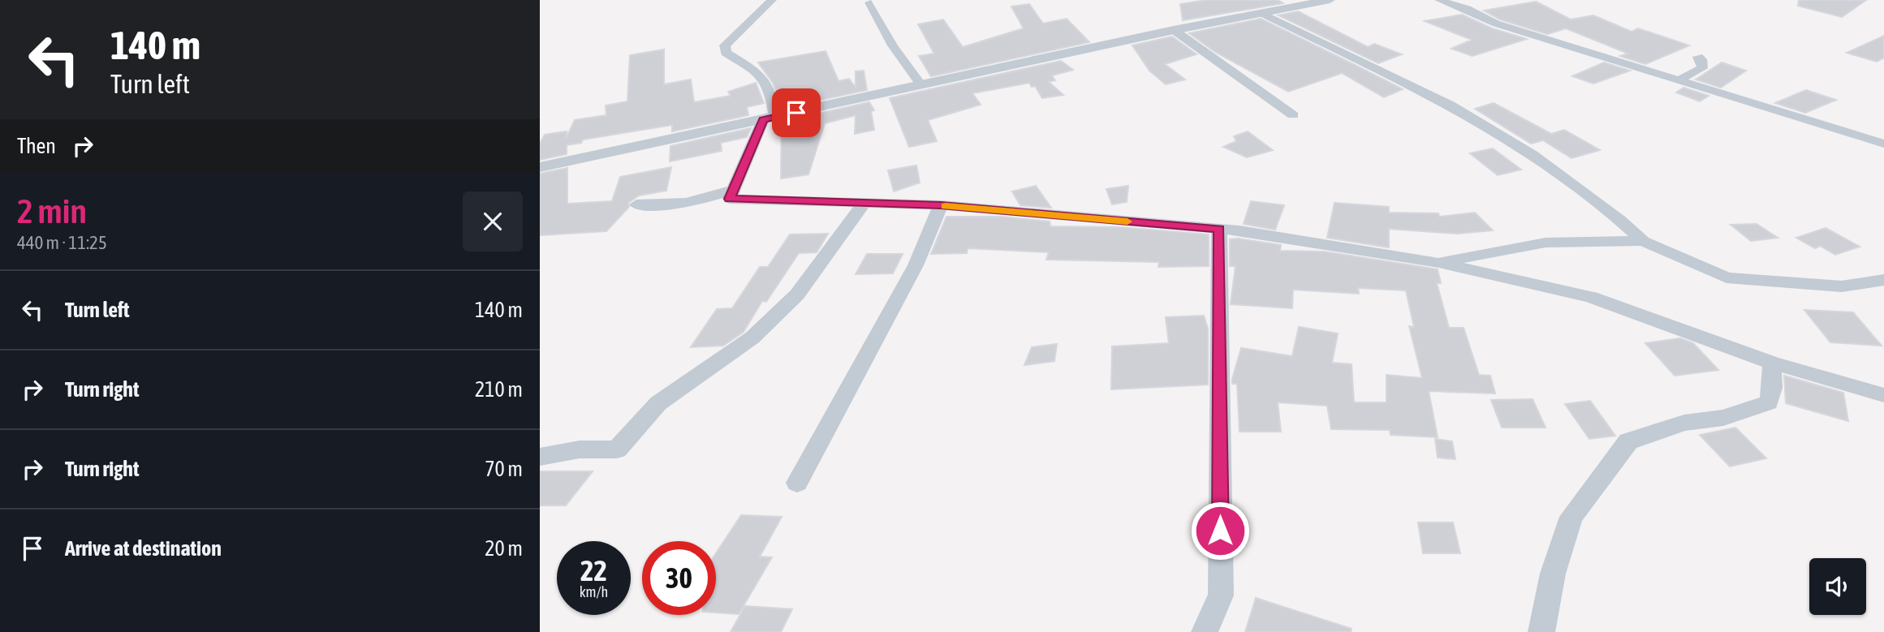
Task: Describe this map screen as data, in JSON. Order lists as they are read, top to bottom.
{
  "page": {
    "turn": ["140 m", "Turn left"],
    "then": "Then",
    "heading": ["2 min", "440 m · 11:25"],
    "list": [
      {
        "name": "Turn left",
        "value": "140 m"
      },
      {
        "name": "Turn right",
        "value": "210 m"
      },
      {
        "name": "Turn right",
        "value": "70 m"
      },
      {
        "name": "Arrive at destination",
        "value": "20 m"
      }
    ],
    "speed": "22 km/h",
    "limit": "30"
  }
}
